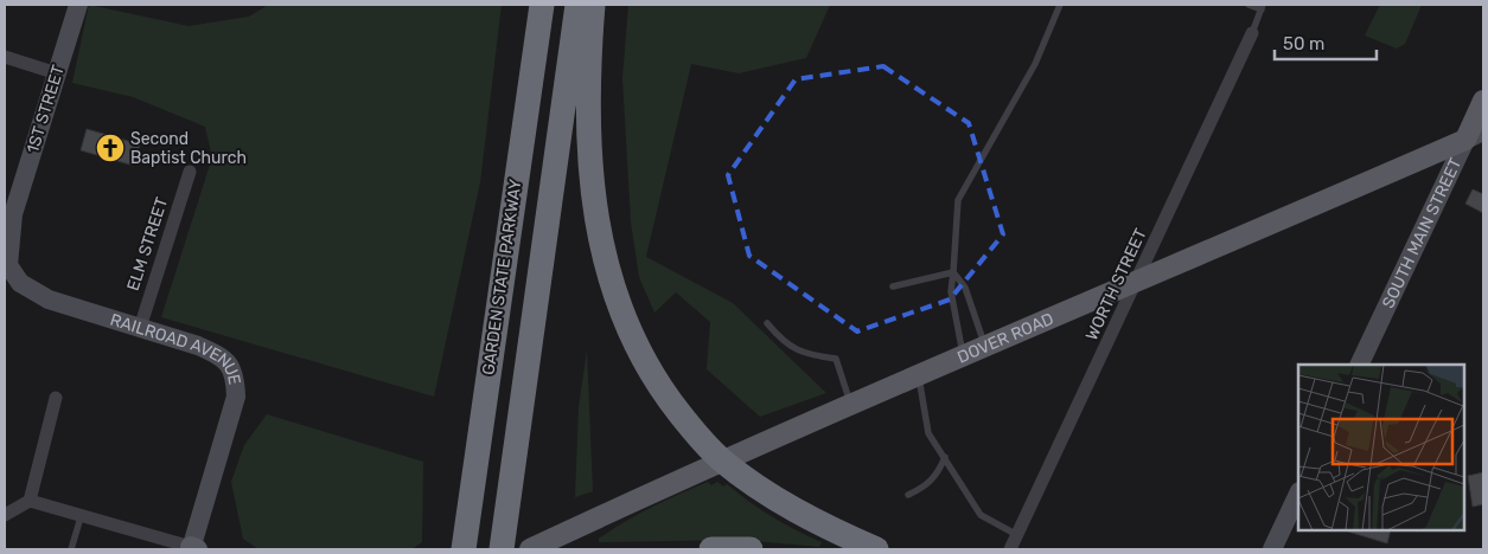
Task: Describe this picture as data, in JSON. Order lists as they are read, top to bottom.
{
  "streets": {
    "highway": ["GARDEN STATE PARKWAY"],
    "main road": ["SOUTH MAIN STREET", "DOVER ROAD"],
    "street": [
      "1ST STREET",
      "ELM STREET",
      "WORTH STREET",
      "RAILROAD AVENUE"
    ]
  },
  "crossings": [
    ["1ST STREET", "RAILROAD AVENUE"],
    ["SOUTH MAIN STREET", "DOVER ROAD"],
    ["ELM STREET", "RAILROAD AVENUE"],
    ["WORTH STREET", "DOVER ROAD"]
  ],
  "places": {
    "church": ["Second Baptist Church"]
  },
  "scale_bar": "50 m"
}
